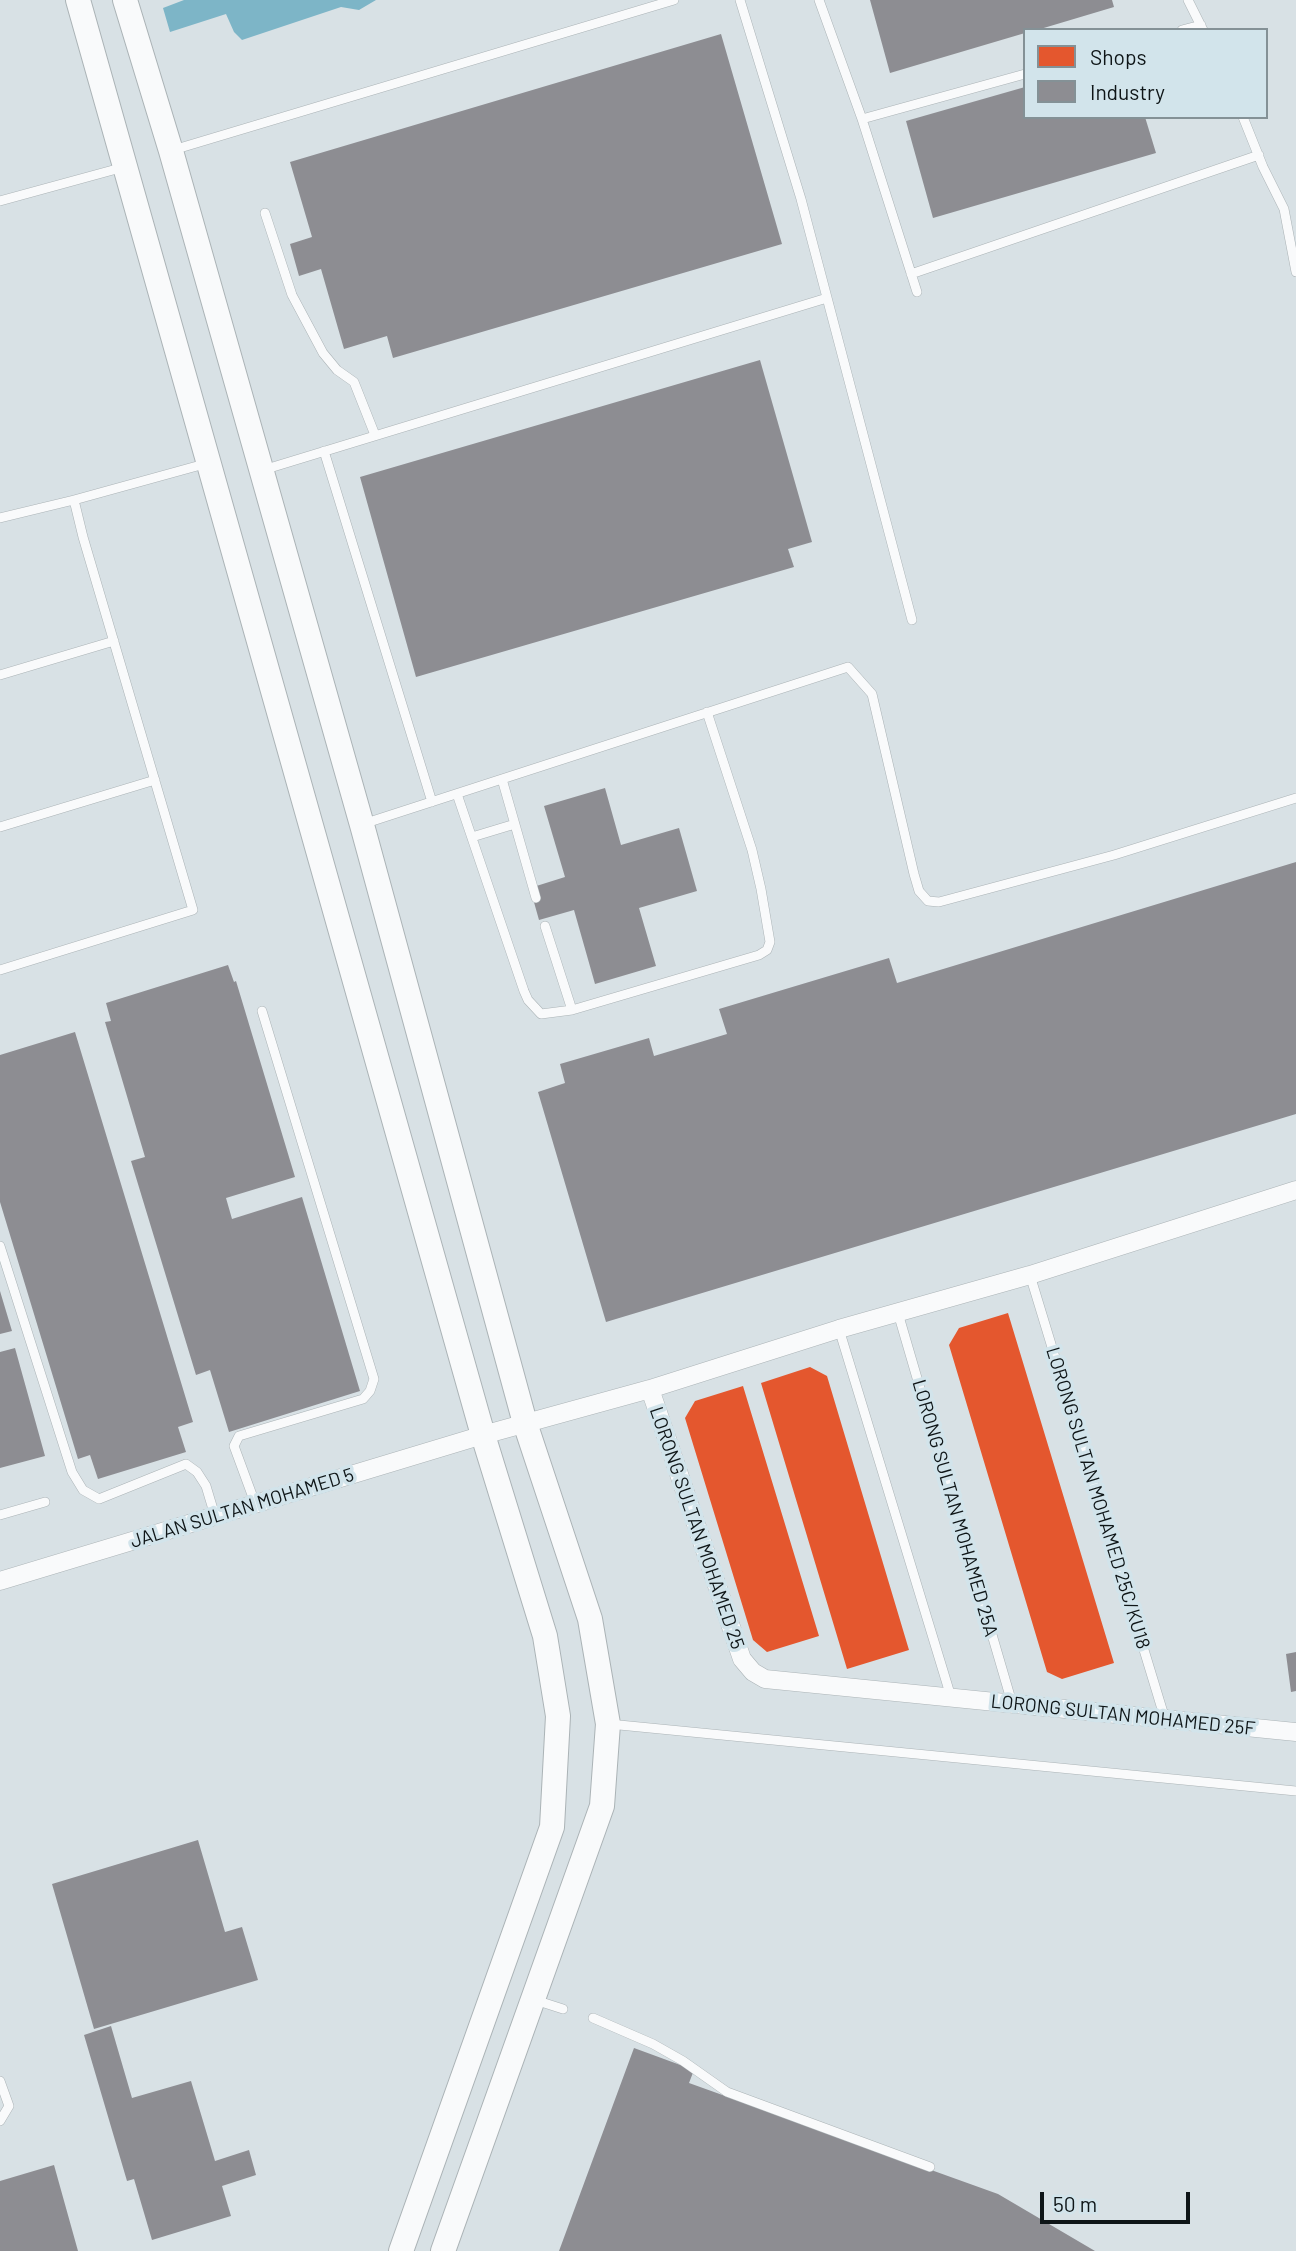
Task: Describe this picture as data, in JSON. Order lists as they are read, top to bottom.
{
  "streets": {
    "street": ["JALAN SULTAN MOHAMED 5", "LORONG SULTAN MOHAMED 25", "LORONG SULTAN MOHAMED 25F"],
    "lane": ["LORONG SULTAN MOHAMED 25C/KU18", "LORONG SULTAN MOHAMED 25A"]
  },
  "crossings": [
    ["LORONG SULTAN MOHAMED 25C/KU18", "JALAN SULTAN MOHAMED 5"],
    ["LORONG SULTAN MOHAMED 25C/KU18", "LORONG SULTAN MOHAMED 25F"],
    ["JALAN SULTAN MOHAMED 5", "LORONG SULTAN MOHAMED 25A"],
    ["JALAN SULTAN MOHAMED 5", "LORONG SULTAN MOHAMED 25"],
    ["LORONG SULTAN MOHAMED 25A", "LORONG SULTAN MOHAMED 25F"],
    ["LORONG SULTAN MOHAMED 25", "LORONG SULTAN MOHAMED 25F"]
  ],
  "legend": ["Shops", "Industry"],
  "scale_bar": "50 m"
}
